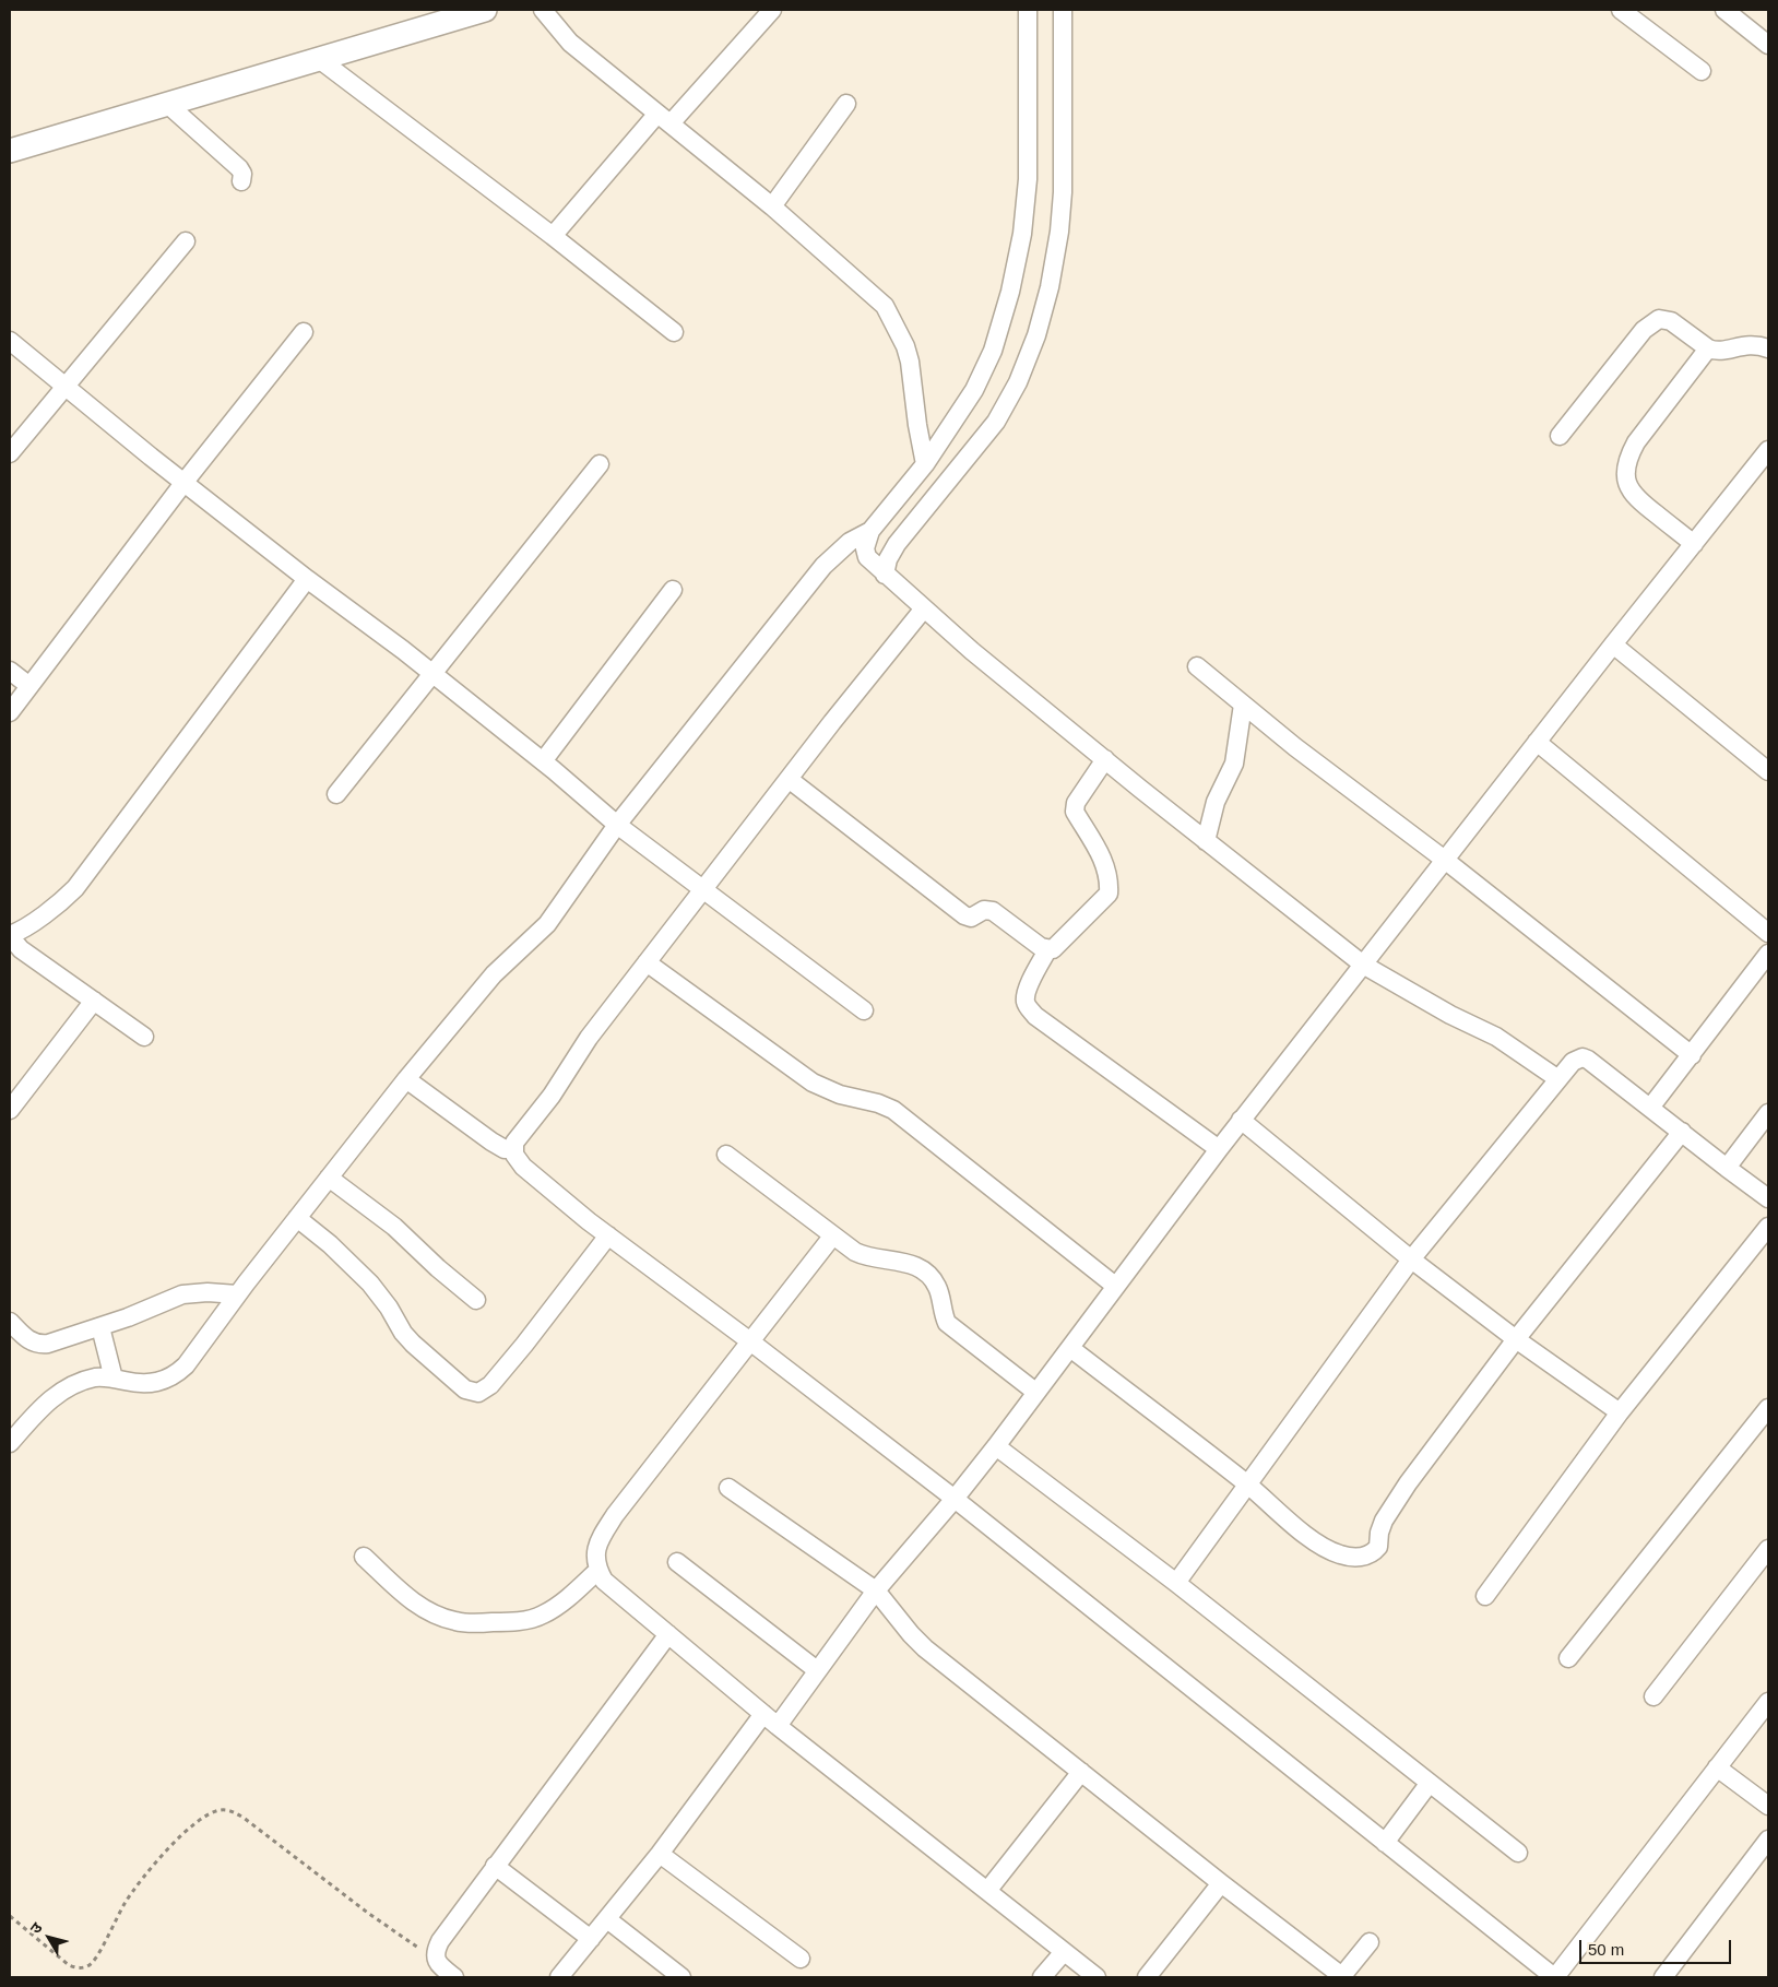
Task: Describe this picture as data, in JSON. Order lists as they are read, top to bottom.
{
  "scale_bar": "50 m",
  "north": "top left"
}
